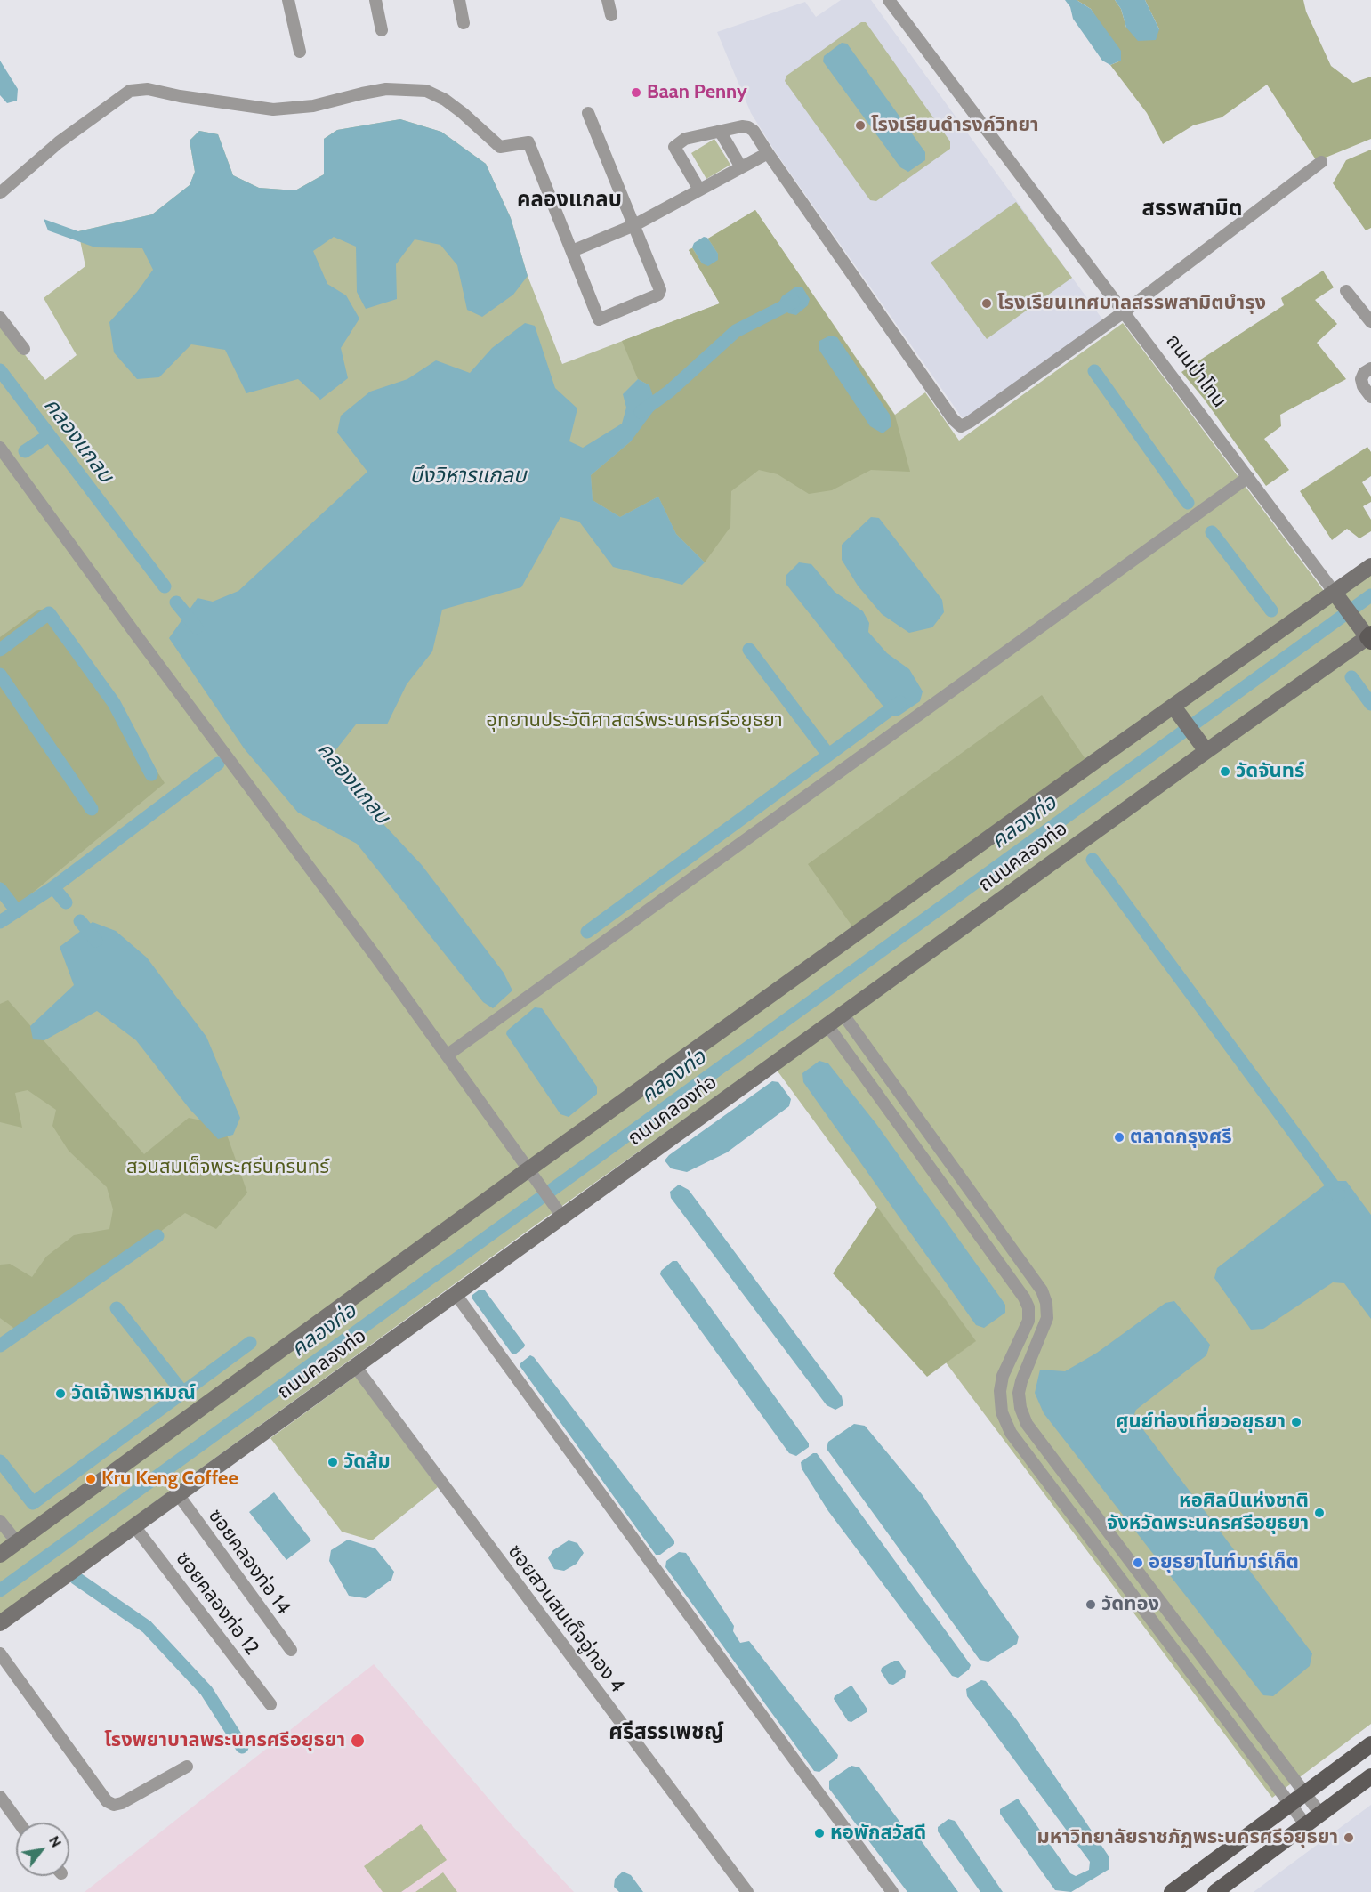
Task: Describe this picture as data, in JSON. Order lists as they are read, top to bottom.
{
  "streets": {
    "street": [
      "ถนนป่าโทน",
      "ถนนคลองท่อ",
      "ซอยคลองท่อ 14",
      "ซอยคลองท่อ 12",
      "ซอยสวนสมเด็จอู่ทอง 4"
    ]
  },
  "crossings": [
    ["ถนนป่าโทน", "ถนนคลองท่อ"],
    ["ถนนคลองท่อ", "ซอยคลองท่อ 14"],
    ["ถนนคลองท่อ", "ซอยคลองท่อ 12"],
    ["ถนนคลองท่อ", "ซอยสวนสมเด็จอู่ทอง 4"]
  ],
  "districts": ["คลองแกลบ", "สรรพสามิต", "ศรีสรรเพชญ์"],
  "water": ["คลองแกลบ", "บึงวิหารแกลบ", "คลองท่อ"],
  "parks": ["อุทยานประวัติศาสตร์พระนครศรีอยุธยา", "สวนสมเด็จพระศรีนครินทร์"],
  "places": [
    "Baan Penny",
    "โรงเรียนดำรงค์วิทยา",
    "โรงเรียนเทศบาลสรรพสามิตบำรุง",
    "วัดจันทร์",
    "ตลาดกรุงศรี",
    "วัดเจ้าพราหมณ์",
    "ศูนย์ท่องเที่ยวอยุธยา",
    "วัดส้ม",
    "Kru Keng Coffee",
    "หอศิลป์แห่งชาติ จังหวัดพระนครศรีอยุธยา",
    "อยุธยาไนท์มาร์เก็ต",
    "วัดทอง",
    "โรงพยาบาลพระนครศรีอยุธยา",
    "หอพักสวัสดี",
    "มหาวิทยาลัยราชภัฏพระนครศรีอยุธยา"
  ],
  "north": "top right"
}
